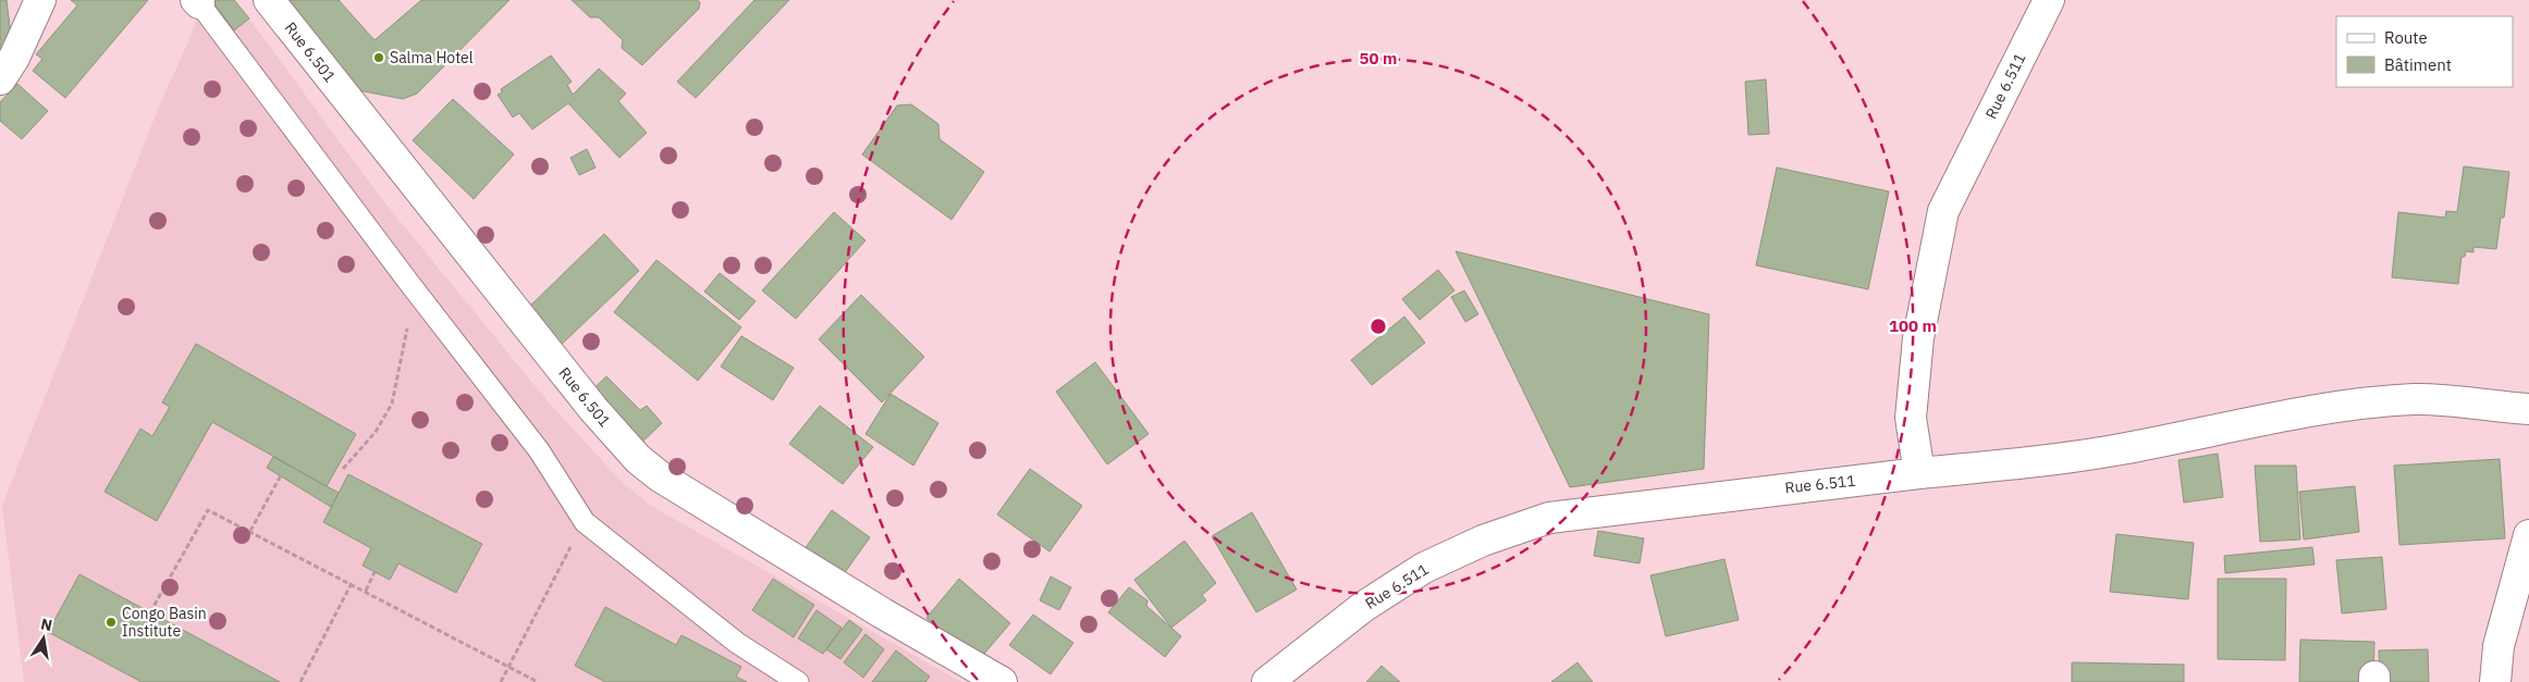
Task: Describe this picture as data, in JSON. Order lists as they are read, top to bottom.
{
  "streets": {
    "street": ["Rue 6.501", "Rue 6.511"]
  },
  "places": ["Salma Hotel", "Congo Basin Institute"],
  "legend": ["Route", "Bâtiment"],
  "north": "top",
  "rings": ["50 m", "100 m"]
}
